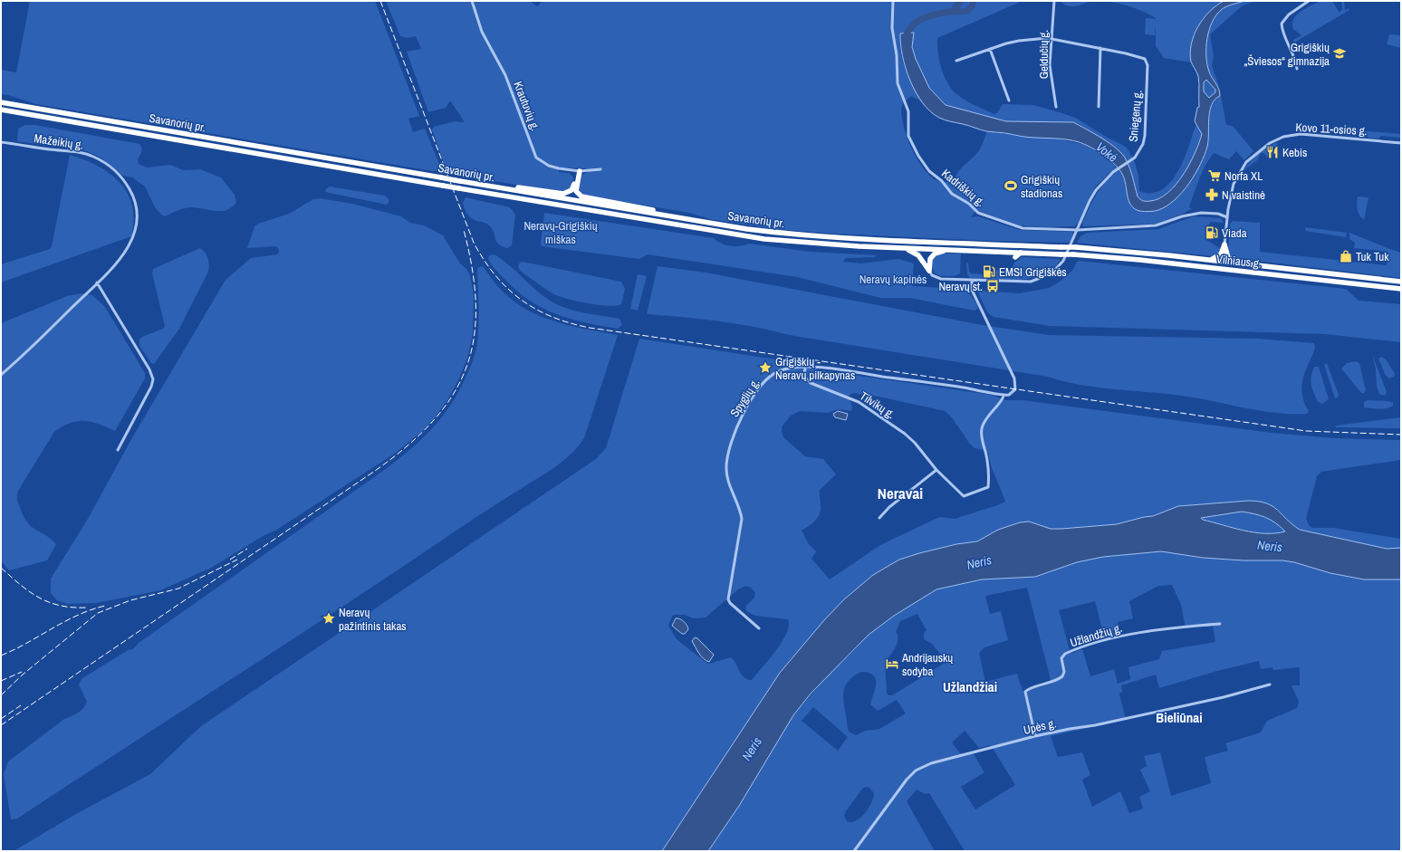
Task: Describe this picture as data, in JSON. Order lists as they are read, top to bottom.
{
  "streets": {
    "highway": ["Savanorių pr.", "Vilniaus g."],
    "street": [
      "Geldučių g.",
      "Krautuvių g.",
      "Sniegenų g.",
      "Kovo 11-osios g.",
      "Mažeikių g.",
      "Kadriškių g.",
      "Spyglių g.",
      "Tilvikų g.",
      "Užlandžių g.",
      "Upės g."
    ]
  },
  "crossings": [
    ["Geldučių g.", "Sniegenų g."],
    ["Sniegenų g.", "Kadriškių g."],
    ["Savanorių pr.", "Vilniaus g."],
    ["Kovo 11-osios g.", "Kadriškių g."],
    ["Spyglių g.", "Tilvikų g."],
    ["Užlandžių g.", "Upės g."]
  ],
  "districts": ["Neravai", "Užlandžiai", "Bieliūnai"],
  "water": ["Vokė", "Neris"],
  "parks": ["Neravų-Grigiškių miškas", "Neravų kapinės"],
  "places": {
    "school or university": ["Grigiškių „Šviesos“ gimnazija"],
    "restaurant": ["Kebis"],
    "supermarket": ["Norfa XL"],
    "sports": ["Grigiškių stadionas"],
    "pharmacy": ["N vaistinė"],
    "fuel station": ["Viada", "EMSI Grigiškės"],
    "shop": ["Tuk Tuk"],
    "bus stop": ["Neravų st."],
    "place": ["Grigiškių - Neravų pilkapynas", "Neravų pažintinis takas"],
    "hotel": ["Andrijauskų sodyba"]
  }
}
